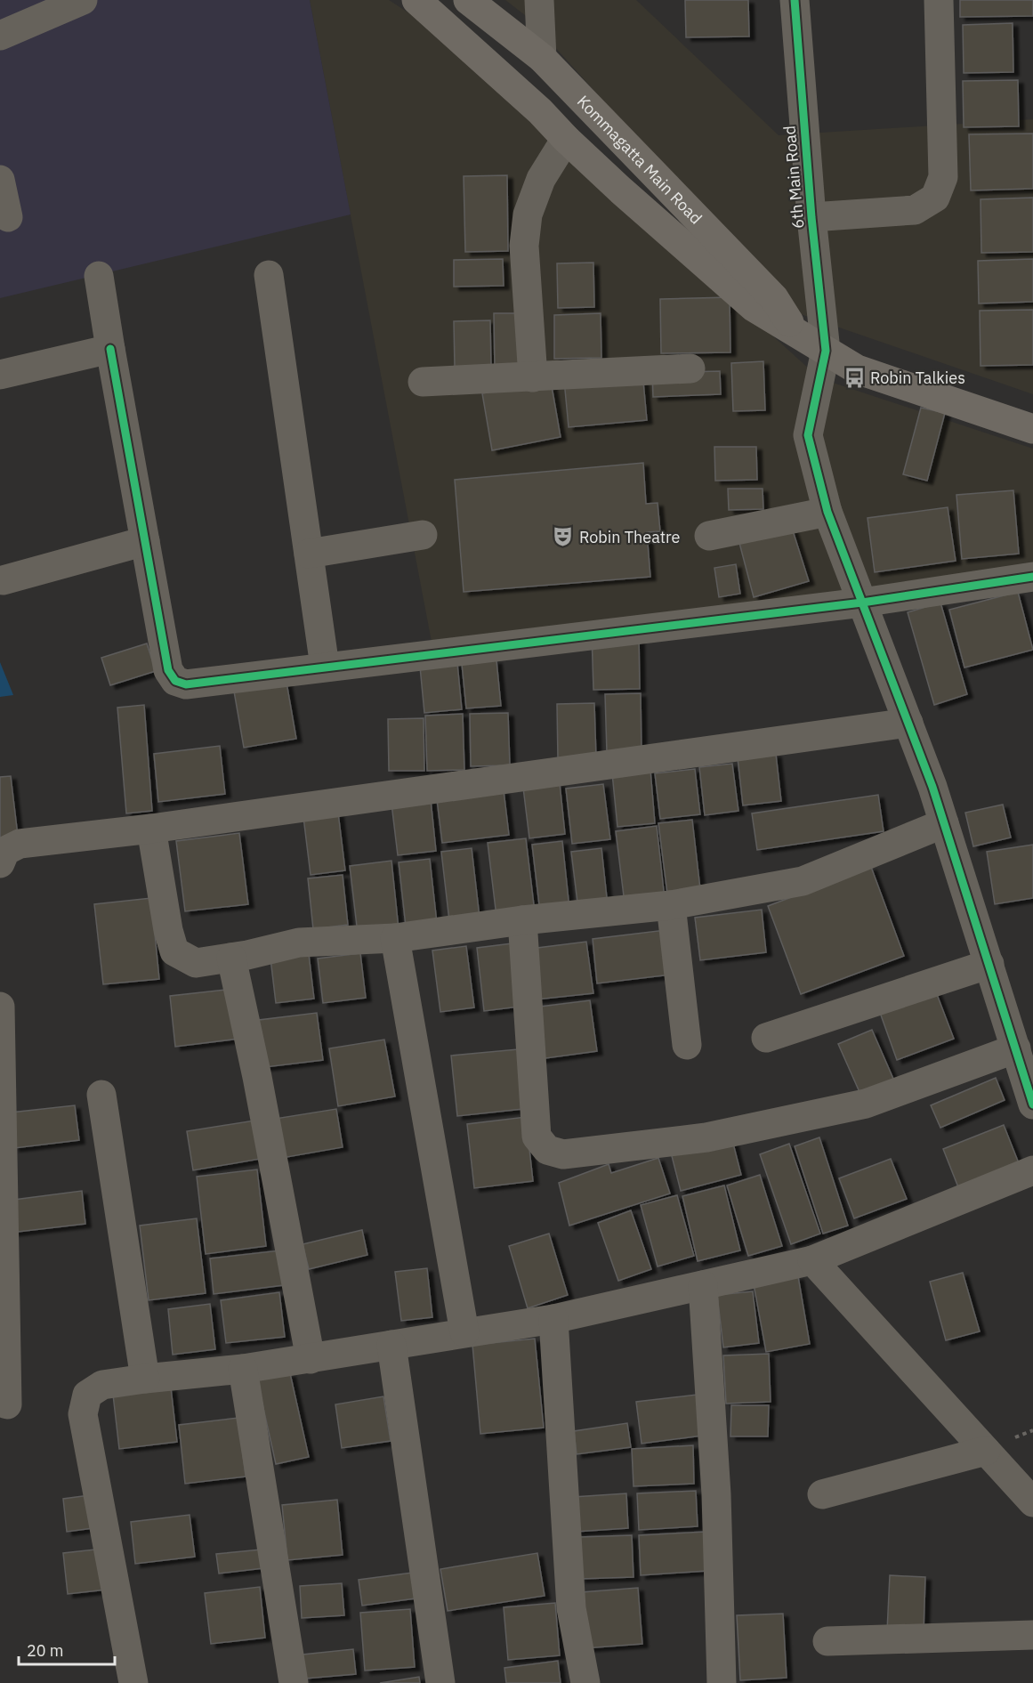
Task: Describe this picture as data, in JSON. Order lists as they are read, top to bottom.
{
  "streets": {
    "main road": ["Kommagatta Main Road"],
    "street": ["6th Main Road"]
  },
  "places": {
    "bus stop": ["Robin Talkies"],
    "theatre": ["Robin Theatre"]
  },
  "scale_bar": "20 m"
}
